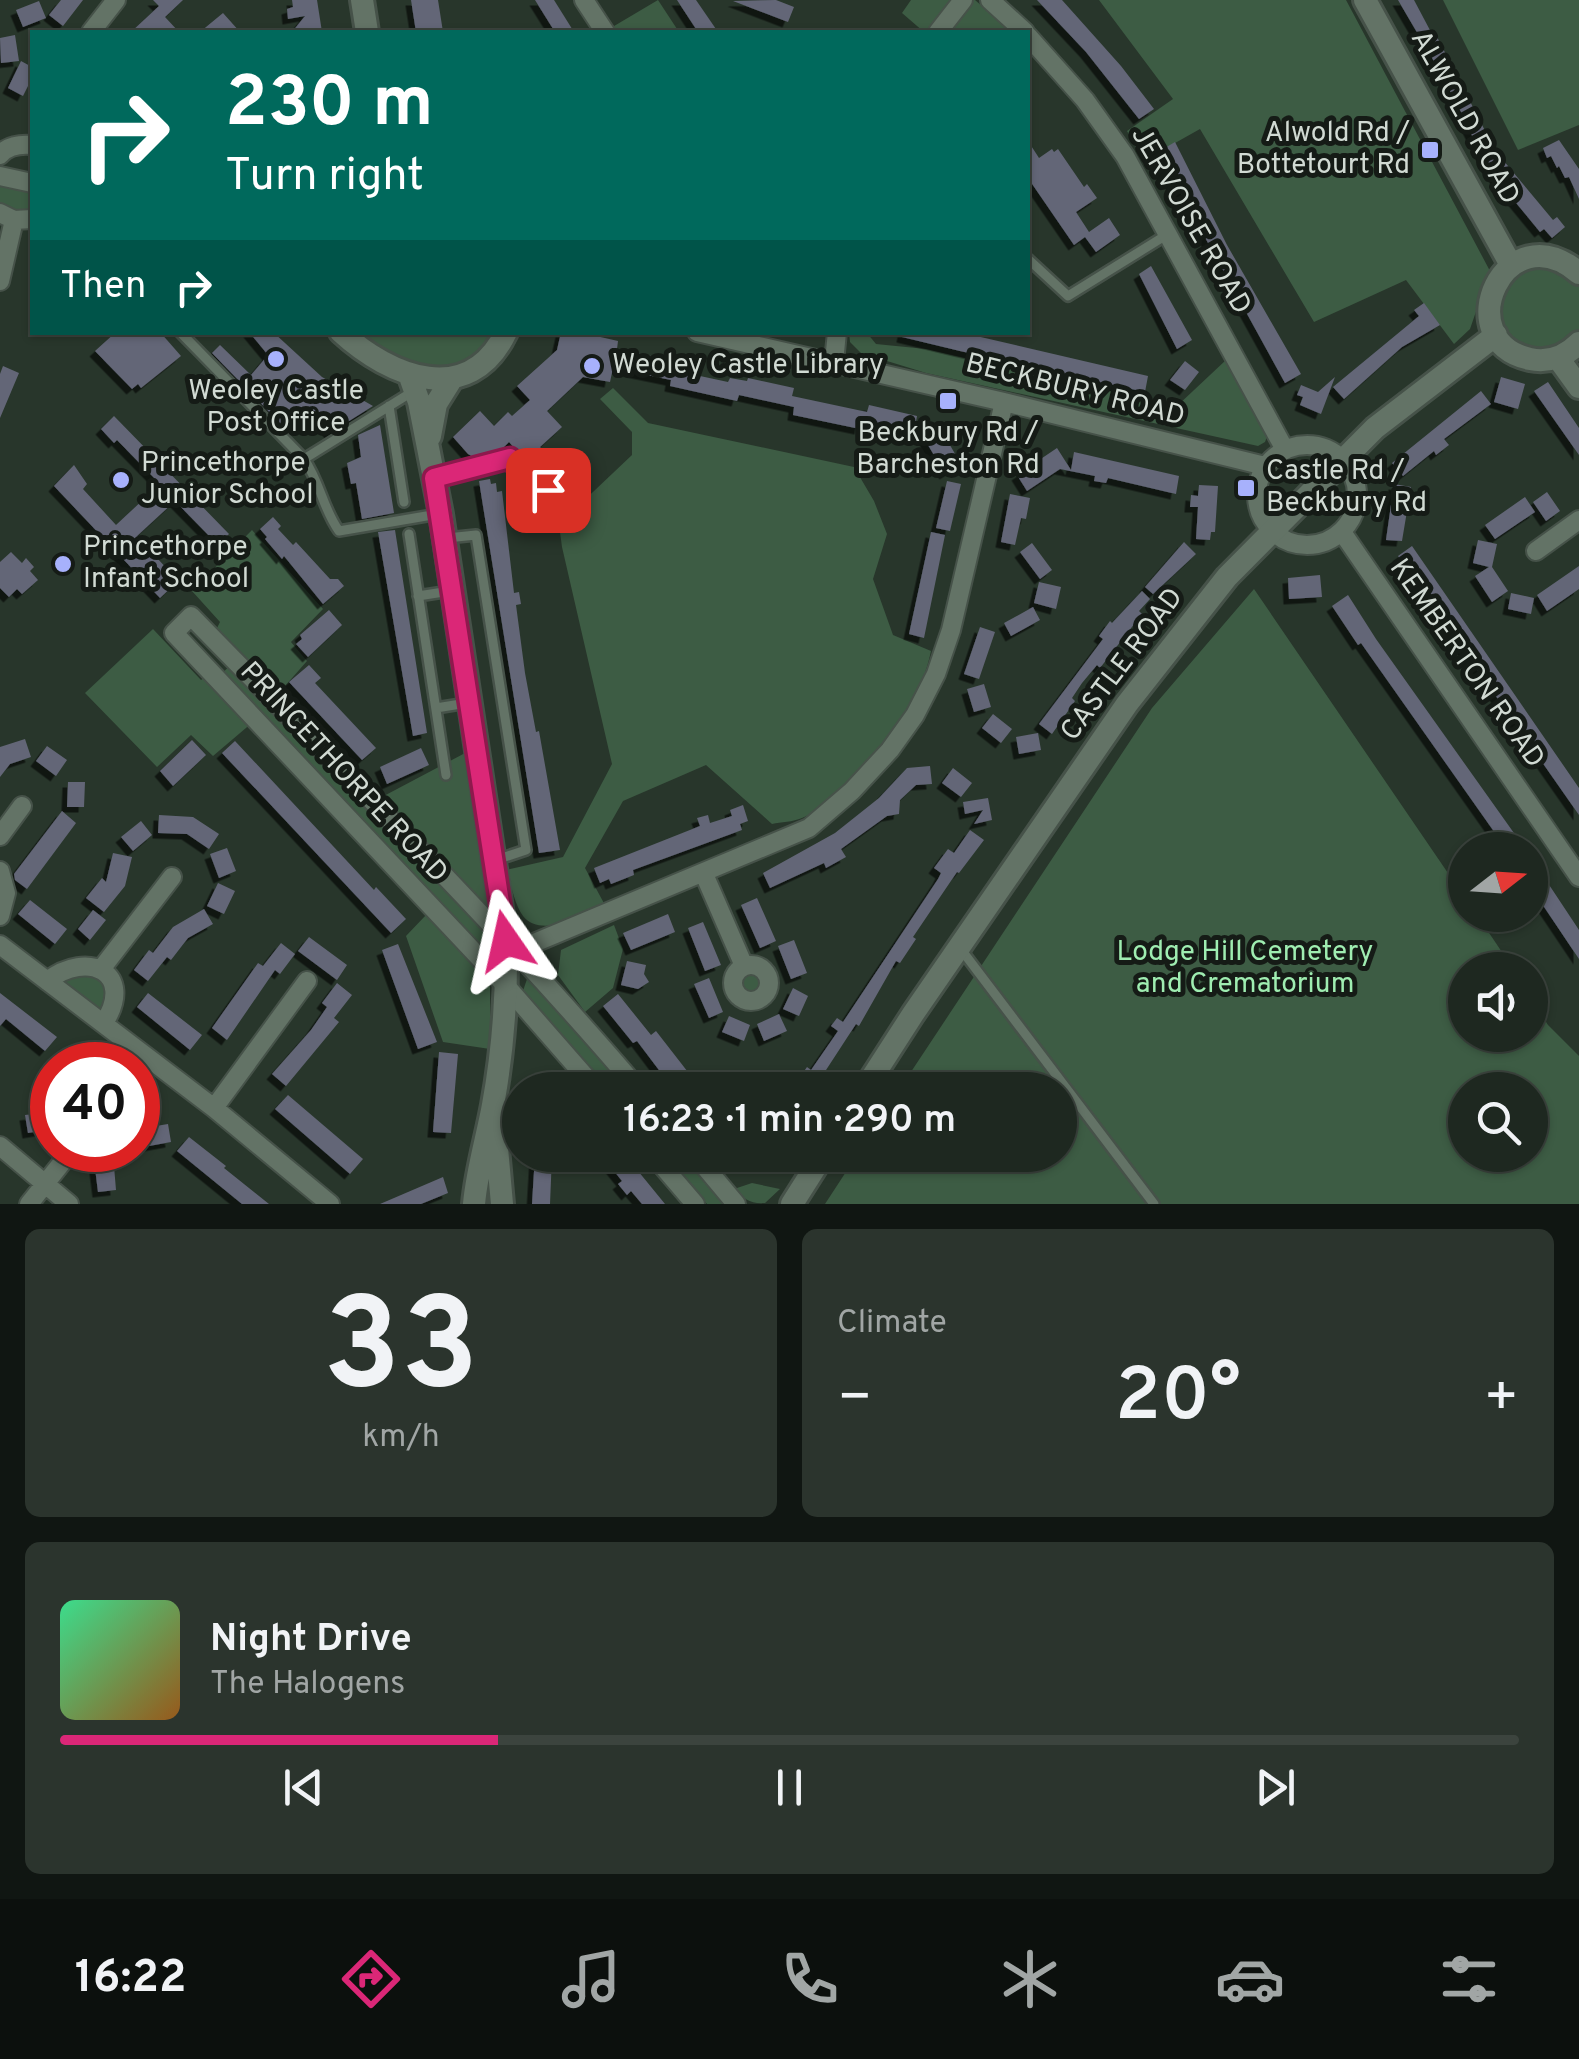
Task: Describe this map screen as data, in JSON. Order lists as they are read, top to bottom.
{
  "streets": {
    "street": [
      "ALWOLD ROAD",
      "JERVOISE ROAD",
      "BECKBURY ROAD",
      "KEMBERTON ROAD",
      "CASTLE ROAD",
      "PRINCETHORPE ROAD"
    ]
  },
  "parks": ["Lodge Hill Cemetery and Crematorium"],
  "places": {
    "transit": ["Alwold Rd / Bottetourt Rd", "Beckbury Rd / Barcheston Rd", "Castle Rd / Beckbury Rd"],
    "other": [
      "Weoley Castle Post Office",
      "Weoley Castle Library",
      "Princethorpe Junior School",
      "Princethorpe Infant School"
    ]
  },
  "north": "right",
  "page": {
    "turn": ["230 m", "Turn right"],
    "then": "Then",
    "limit": "40",
    "trip": "16:23 · 1 min · 290 m",
    "tile": [
      ["33", "km/h"],
      "Climate"
    ],
    "heat": ["−", "20°", "+"],
    "song": ["Night Drive", "The Halogens"],
    "tabs": "16:22"
  }
}
